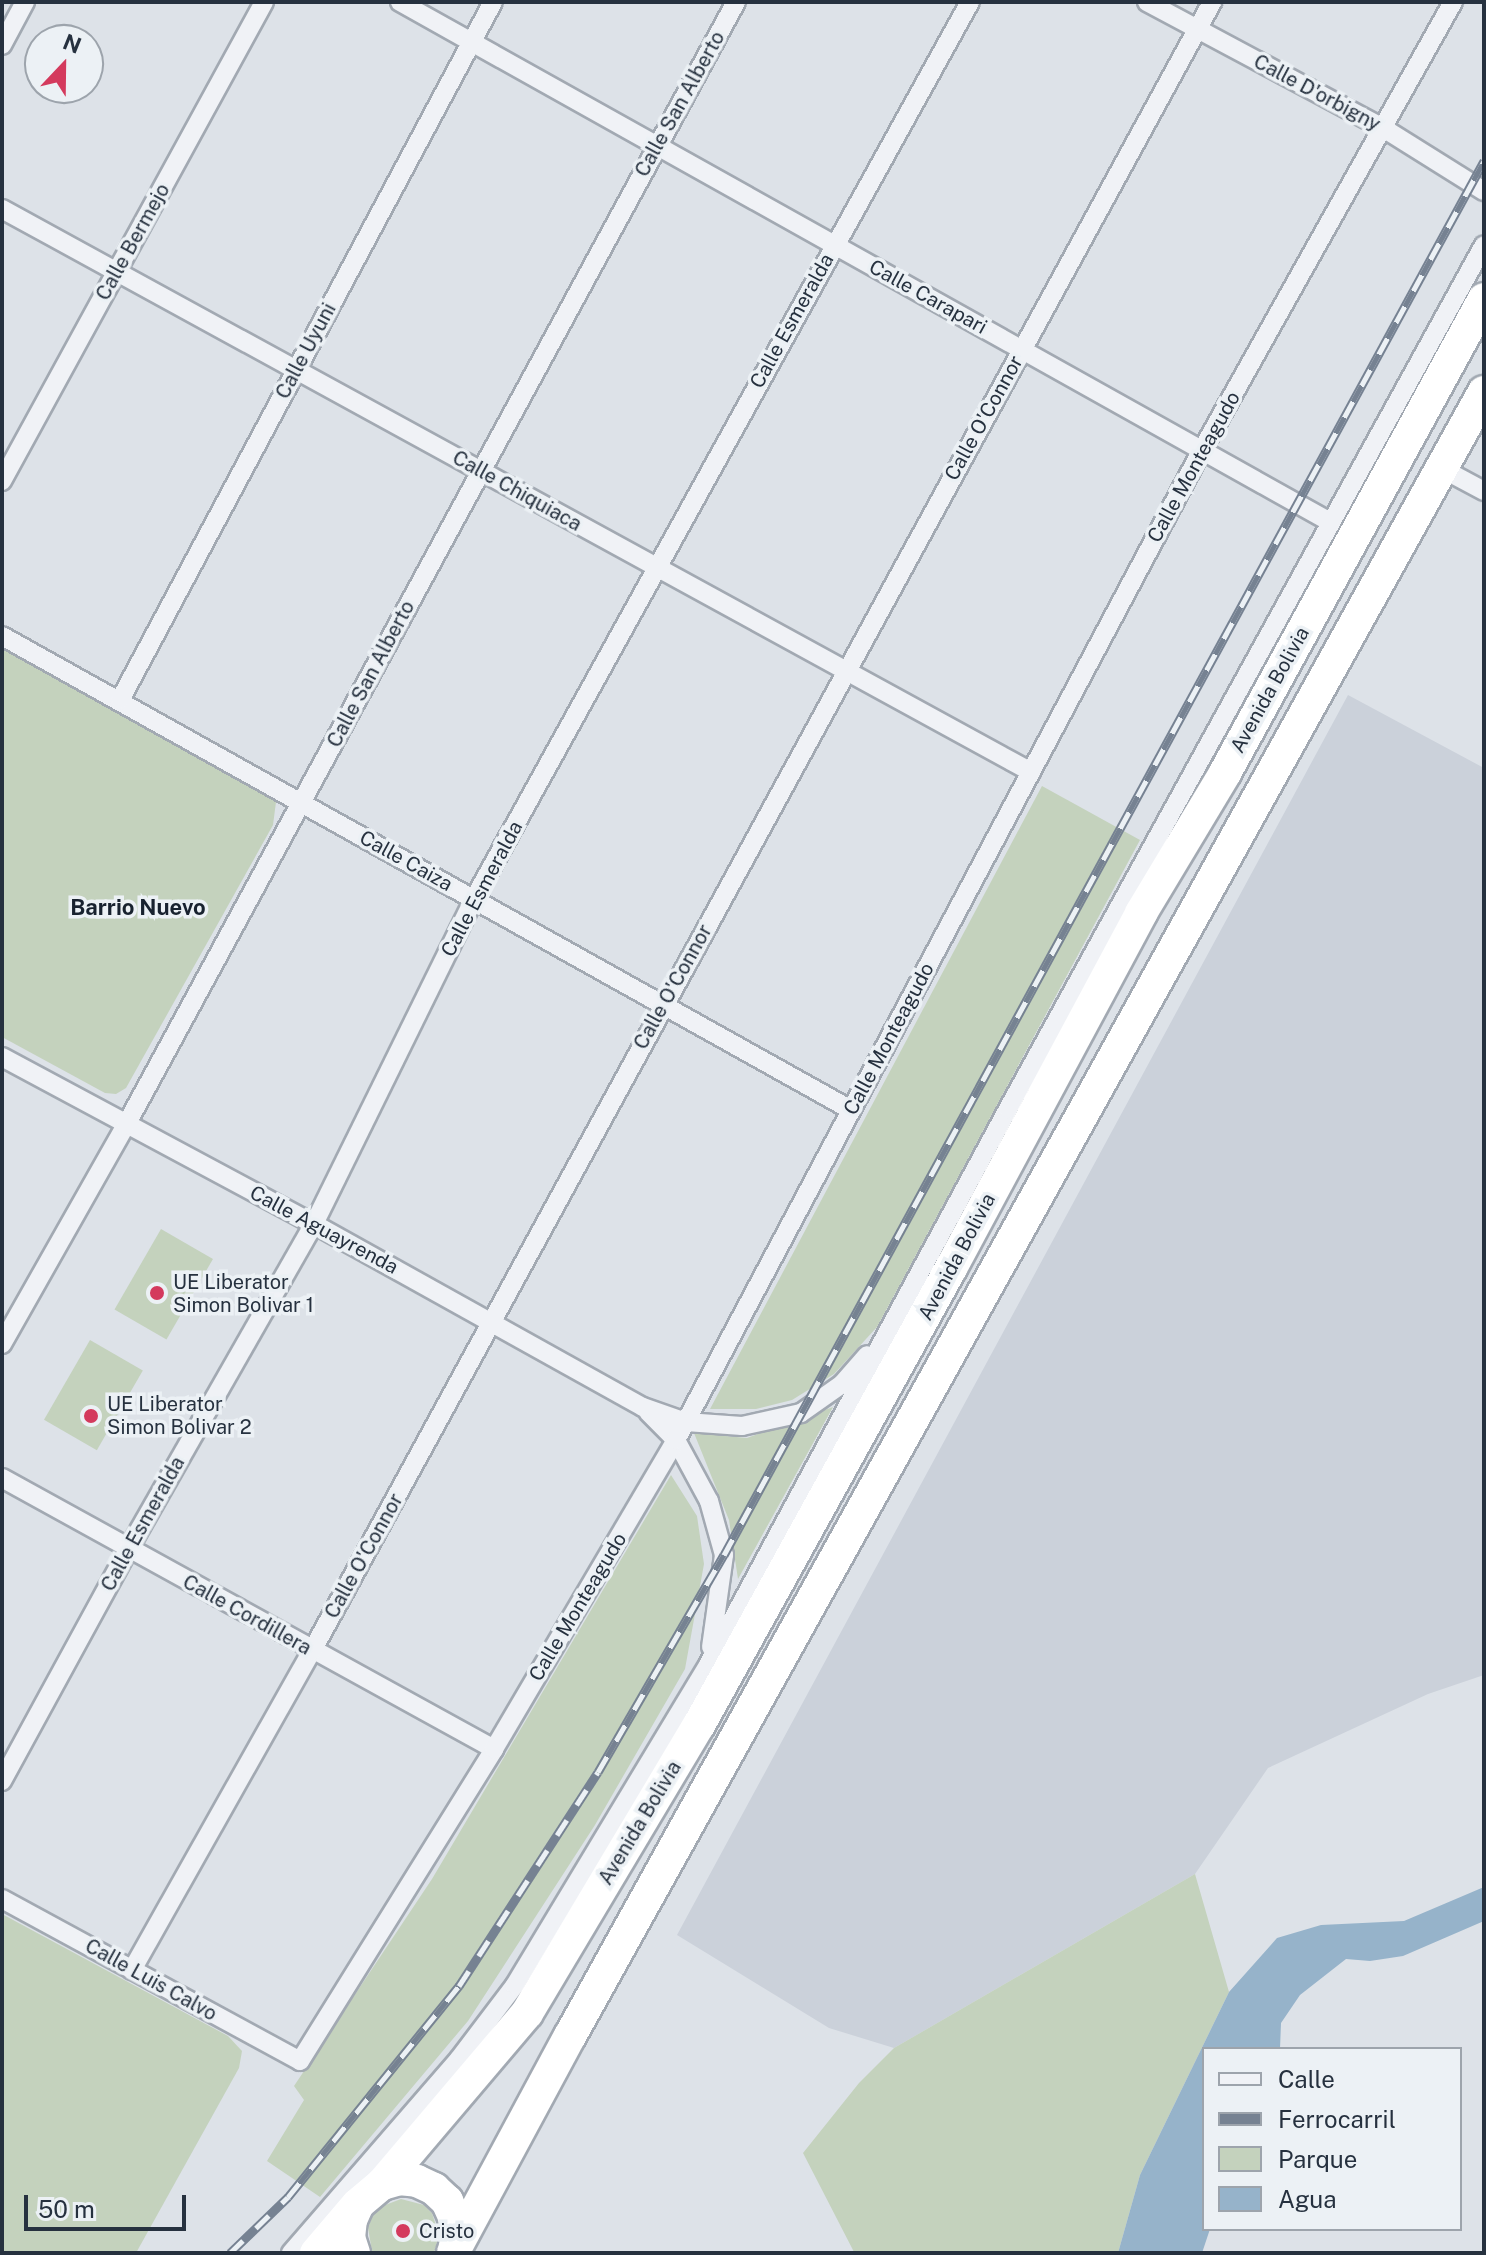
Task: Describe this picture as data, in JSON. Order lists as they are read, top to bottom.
{
  "streets": {
    "highway": ["Avenida Bolivia"],
    "street": [
      "Calle D'orbigny",
      "Calle San Alberto",
      "Calle Bermejo",
      "Calle Carapari",
      "Calle Esmeralda",
      "Calle Uyuni",
      "Calle O'Connor",
      "Calle Monteagudo",
      "Calle Chiquiaca",
      "Calle Caiza",
      "Calle Aguayrenda",
      "Calle Cordillera",
      "Calle Luis Calvo"
    ]
  },
  "crossings": [
    ["Calle D'orbigny", "Calle O'Connor"],
    ["Calle D'orbigny", "Calle Monteagudo"],
    ["Calle San Alberto", "Calle Carapari"],
    ["Calle San Alberto", "Calle Chiquiaca"],
    ["Calle San Alberto", "Calle Caiza"],
    ["Calle San Alberto", "Calle Aguayrenda"],
    ["Calle Bermejo", "Calle Chiquiaca"],
    ["Calle Carapari", "Calle Esmeralda"],
    ["Calle Carapari", "Calle Uyuni"],
    ["Calle Carapari", "Calle O'Connor"],
    ["Calle Carapari", "Calle Monteagudo"],
    ["Calle Esmeralda", "Calle Chiquiaca"],
    ["Calle Esmeralda", "Calle Caiza"],
    ["Calle Esmeralda", "Calle Aguayrenda"],
    ["Calle Esmeralda", "Calle Cordillera"],
    ["Calle Uyuni", "Calle Chiquiaca"],
    ["Calle Uyuni", "Calle Caiza"],
    ["Calle O'Connor", "Calle Chiquiaca"],
    ["Calle O'Connor", "Calle Caiza"],
    ["Calle O'Connor", "Calle Aguayrenda"],
    ["Calle O'Connor", "Calle Cordillera"],
    ["Calle O'Connor", "Calle Luis Calvo"],
    ["Calle Monteagudo", "Calle Chiquiaca"],
    ["Calle Monteagudo", "Calle Caiza"],
    ["Calle Monteagudo", "Calle Cordillera"],
    ["Calle Monteagudo", "Calle Luis Calvo"]
  ],
  "districts": ["Barrio Nuevo"],
  "places": ["UE Liberator Simon Bolivar 1", "UE Liberator Simon Bolivar 2", "Cristo"],
  "legend": [
    "Calle",
    "Ferrocarril",
    "Parque",
    "Agua"
  ],
  "scale_bar": "50 m",
  "north": "top"
}
